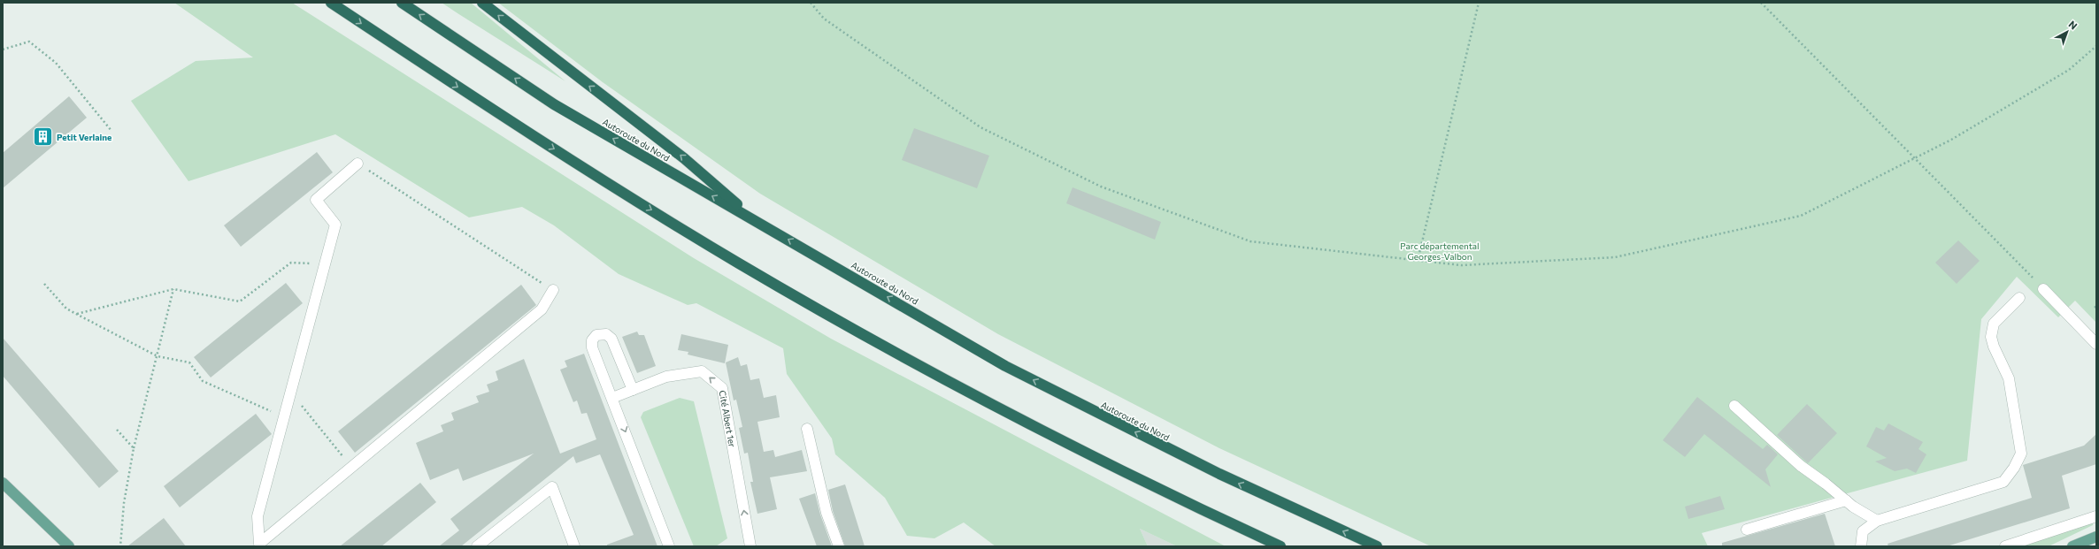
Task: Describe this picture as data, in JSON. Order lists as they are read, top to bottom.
{
  "streets": {
    "highway": ["Autoroute du Nord"],
    "street": ["Cité Albert 1er"]
  },
  "parks": ["Parc départemental Georges-Valbon"],
  "places": {
    "building": ["Petit Verlaine"]
  },
  "north": "top right"
}
